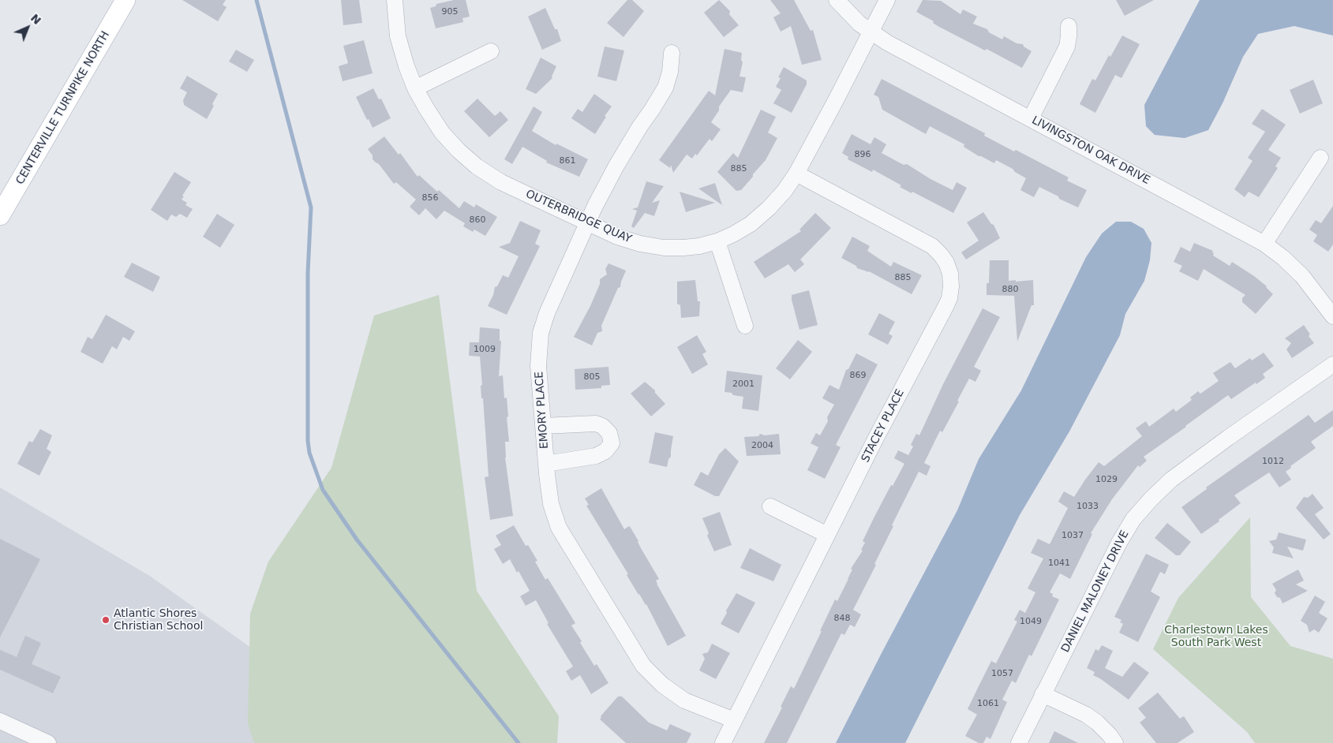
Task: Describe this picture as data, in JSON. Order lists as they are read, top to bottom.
{
  "streets": {
    "main road": ["CENTERVILLE TURNPIKE NORTH"],
    "street": [
      "LIVINGSTON OAK DRIVE",
      "OUTERBRIDGE QUAY",
      "EMORY PLACE",
      "STACEY PLACE",
      "DANIEL MALONEY DRIVE"
    ]
  },
  "crossings": [
    ["LIVINGSTON OAK DRIVE", "OUTERBRIDGE QUAY"],
    ["OUTERBRIDGE QUAY", "EMORY PLACE"],
    ["OUTERBRIDGE QUAY", "STACEY PLACE"],
    ["EMORY PLACE", "STACEY PLACE"]
  ],
  "parks": ["Charlestown Lakes South Park West"],
  "places": ["Atlantic Shores Christian School"],
  "house_numbers": [
    "905",
    "896",
    "861",
    "885",
    "856",
    "860",
    "885",
    "880",
    "1009",
    "869",
    "805",
    "2001",
    "2004",
    "1012",
    "1029",
    "1033",
    "1037",
    "1041",
    "848",
    "1049",
    "1057",
    "1061"
  ],
  "north": "top right"
}
